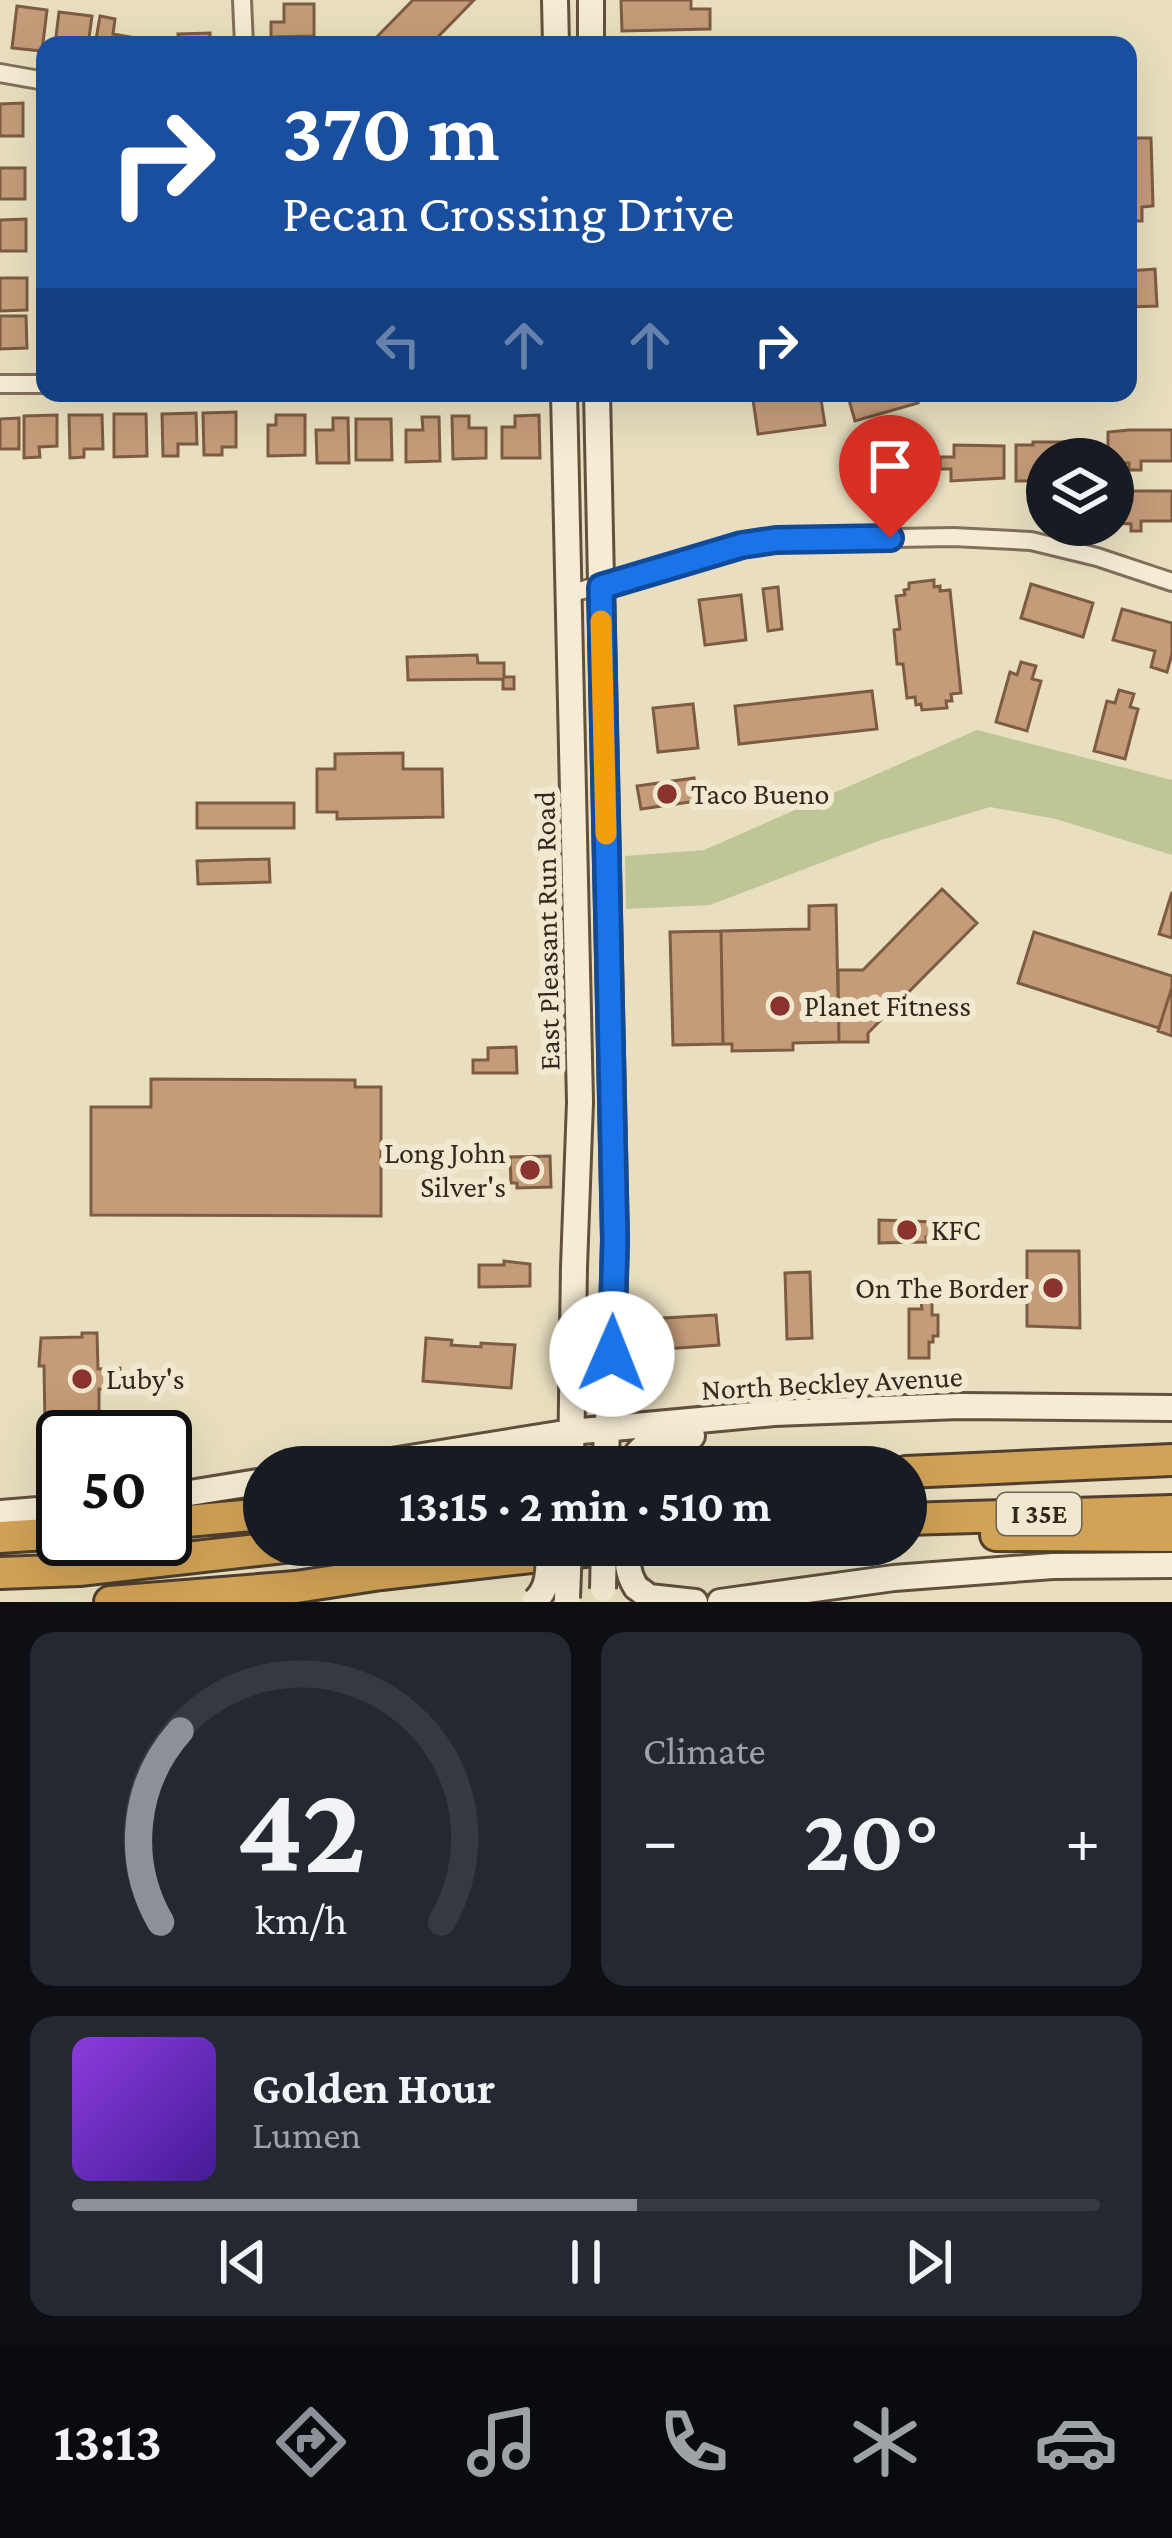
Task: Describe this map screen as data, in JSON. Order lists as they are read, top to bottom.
{
  "streets": {
    "highway": ["I 35E"],
    "main road": ["East Pleasant Run Road", "North Beckley Avenue"]
  },
  "places": [
    "Taco Bueno",
    "Planet Fitness",
    "Long John Silver's",
    "KFC",
    "On The Border",
    "Luby's"
  ],
  "page": {
    "turn": ["370 m", "Pecan Crossing Drive"],
    "limit": "50",
    "trip": "13:15 · 2 min · 510 m",
    "tile": "Climate",
    "heat": ["−", "20°", "+"],
    "song": ["Golden Hour", "Lumen"],
    "tabs": "13:13",
    "gauge": ["42", "km/h"]
  }
}
